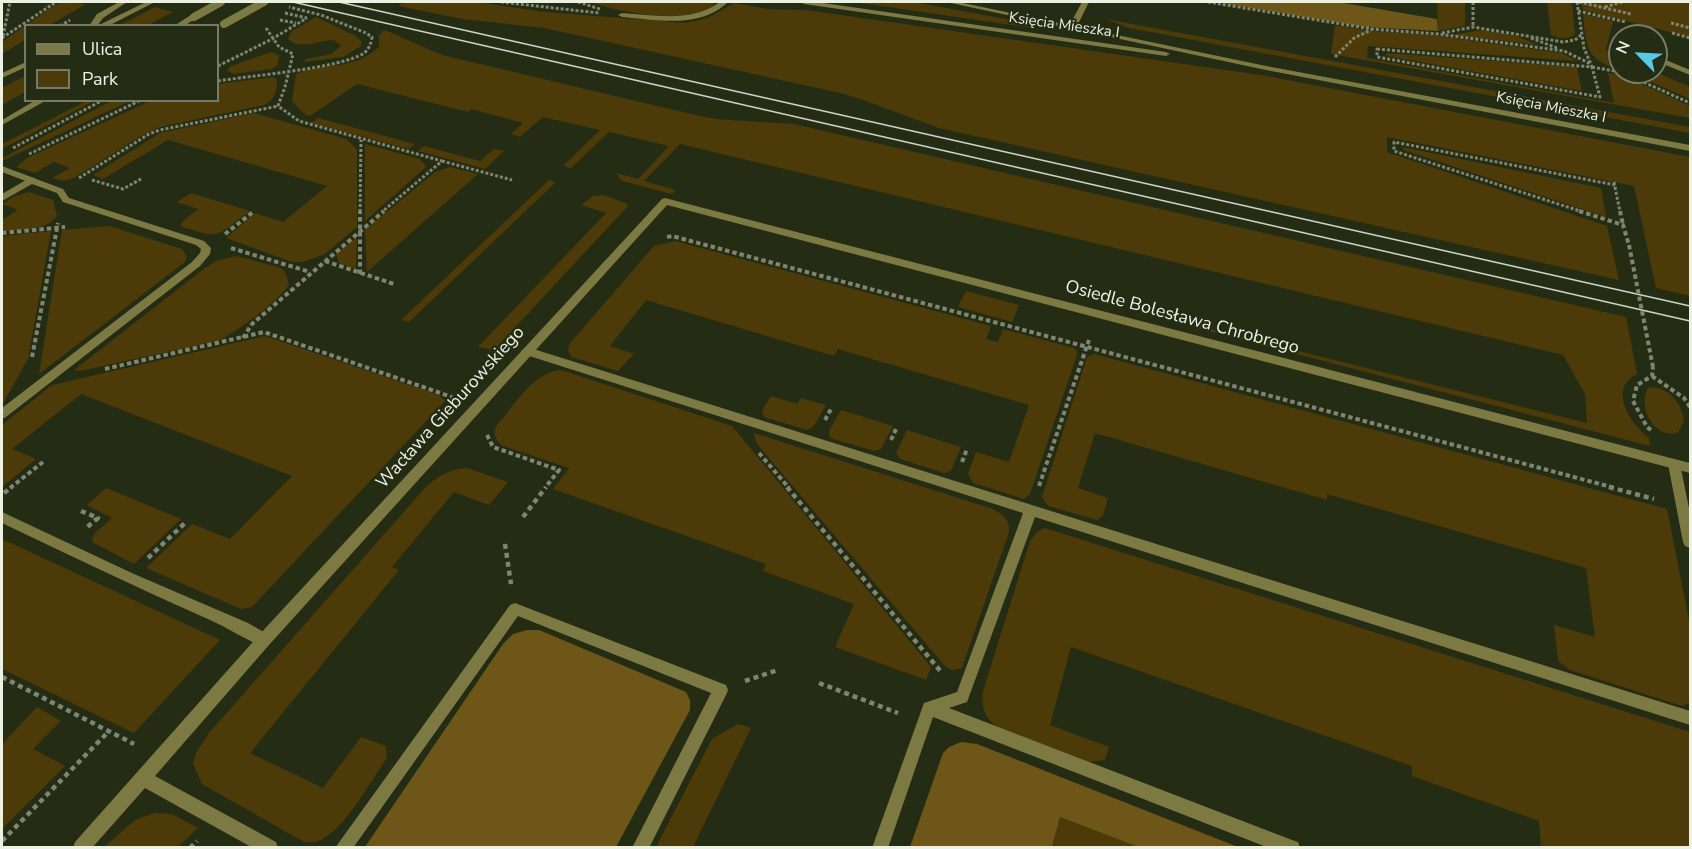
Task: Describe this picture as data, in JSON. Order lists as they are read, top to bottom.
{
  "streets": {
    "street": ["Księcia Mieszka I", "Osiedle Bolesława Chrobrego", "Wacława Gieburowskiego"]
  },
  "crossings": [
    ["Osiedle Bolesława Chrobrego", "Wacława Gieburowskiego"]
  ],
  "legend": ["Ulica", "Park"],
  "north": "top left"
}
